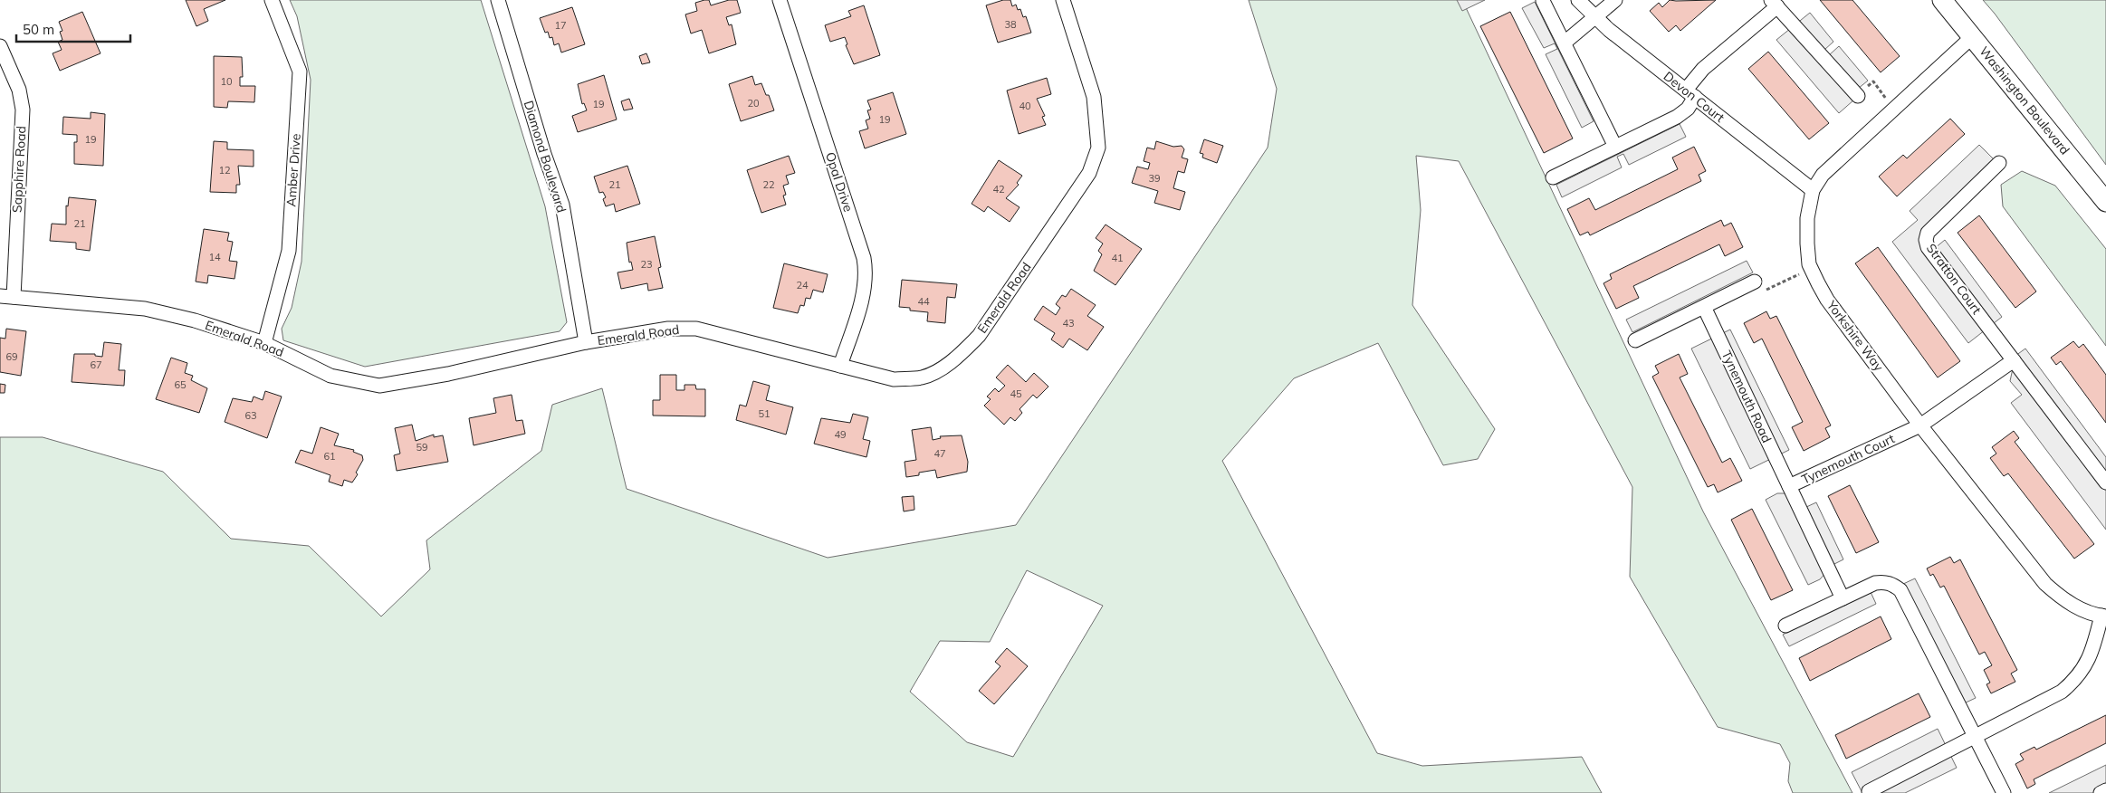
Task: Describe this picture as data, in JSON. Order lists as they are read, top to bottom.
{
  "streets": {
    "street": [
      "Devon Court",
      "Washington Boulevard",
      "Diamond Boulevard",
      "Sapphire Road",
      "Amber Drive",
      "Opal Drive",
      "Stratton Court",
      "Emerald Road",
      "Yorkshire Way",
      "Tynemouth Road",
      "Tynemouth Court"
    ]
  },
  "crossings": [
    ["Devon Court", "Yorkshire Way"],
    ["Washington Boulevard", "Yorkshire Way"],
    ["Diamond Boulevard", "Emerald Road"],
    ["Sapphire Road", "Emerald Road"],
    ["Amber Drive", "Emerald Road"],
    ["Opal Drive", "Emerald Road"],
    ["Yorkshire Way", "Tynemouth Court"],
    ["Tynemouth Road", "Tynemouth Court"]
  ],
  "house_numbers": [
    "38",
    "17",
    "10",
    "20",
    "19",
    "40",
    "19",
    "19",
    "12",
    "39",
    "21",
    "22",
    "42",
    "21",
    "14",
    "41",
    "23",
    "24",
    "44",
    "43",
    "69",
    "67",
    "65",
    "45",
    "51",
    "63",
    "49",
    "59",
    "47",
    "61"
  ],
  "scale_bar": "50 m"
}
